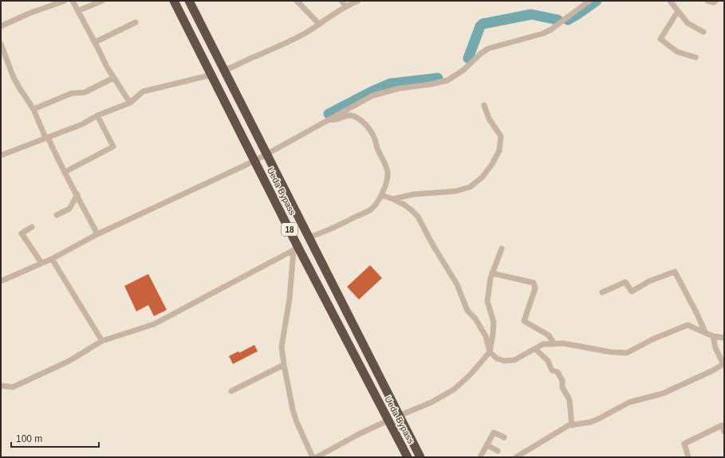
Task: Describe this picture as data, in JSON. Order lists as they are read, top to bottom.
{
  "streets": {
    "highway": ["Ueda Bypass", "18"]
  },
  "scale_bar": "100 m"
}
